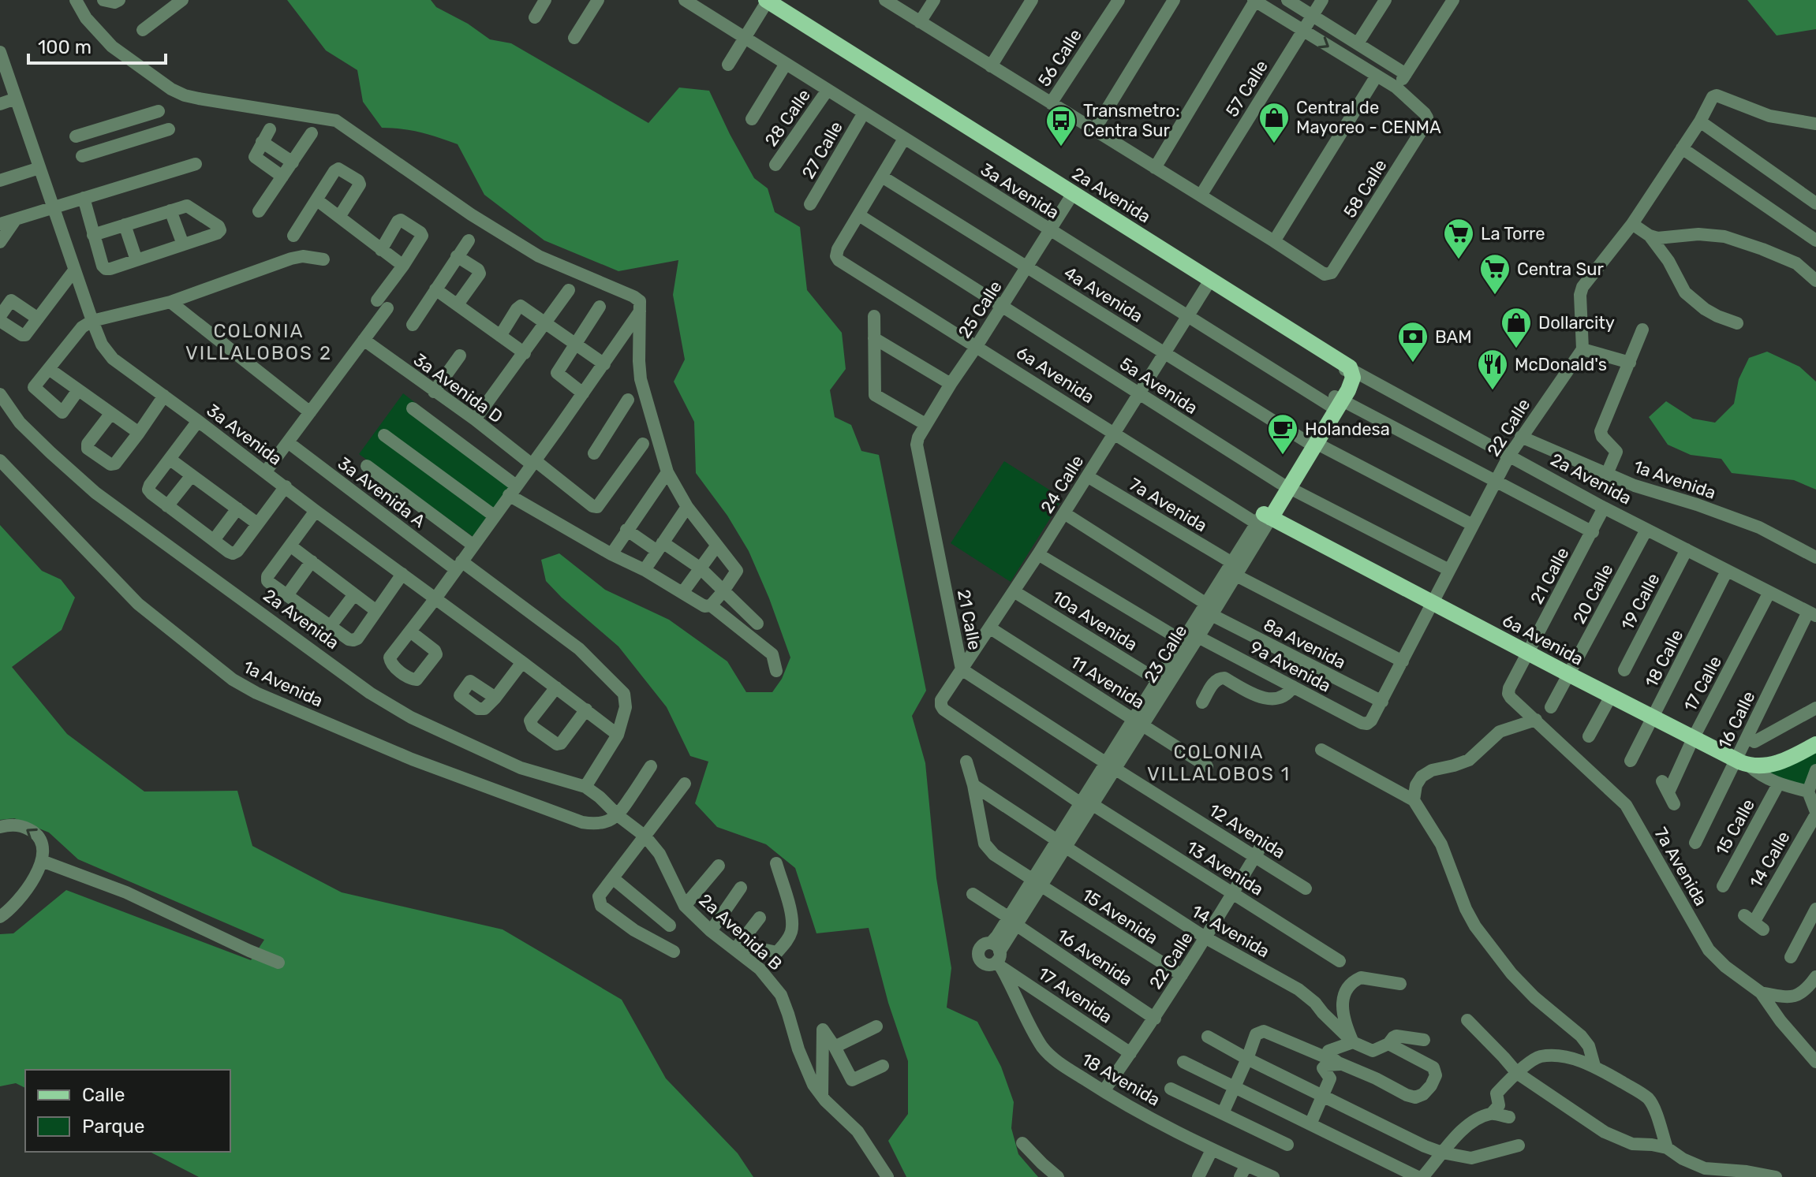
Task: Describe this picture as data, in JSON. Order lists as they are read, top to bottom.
{
  "streets": {
    "main road": ["2a Avenida", "6a Avenida", "23 Calle"],
    "street": [
      "56 Calle",
      "57 Calle",
      "28 Calle",
      "27 Calle",
      "58 Calle",
      "3a Avenida",
      "4a Avenida",
      "25 Calle",
      "5a Avenida",
      "3a Avenida D",
      "22 Calle",
      "1a Avenida",
      "24 Calle",
      "3a Avenida A",
      "7a Avenida",
      "21 Calle",
      "20 Calle",
      "19 Calle",
      "10a Avenida",
      "8a Avenida",
      "18 Calle",
      "9a Avenida",
      "11 Avenida",
      "17 Calle",
      "16 Calle",
      "15 Calle",
      "12 Avenida",
      "14 Calle",
      "13 Avenida",
      "15 Avenida",
      "14 Avenida",
      "2a Avenida B",
      "16 Avenida",
      "17 Avenida",
      "18 Avenida"
    ]
  },
  "crossings": [
    ["28 Calle", "3a Avenida"],
    ["27 Calle", "3a Avenida"],
    ["3a Avenida", "25 Calle"],
    ["3a Avenida", "22 Calle"],
    ["3a Avenida", "24 Calle"],
    ["3a Avenida", "3a Avenida A"],
    ["3a Avenida", "21 Calle"],
    ["3a Avenida", "23 Calle"],
    ["2a Avenida", "25 Calle"],
    ["2a Avenida", "22 Calle"],
    ["2a Avenida", "1a Avenida"],
    ["2a Avenida", "24 Calle"],
    ["2a Avenida", "21 Calle"],
    ["2a Avenida", "20 Calle"],
    ["2a Avenida", "19 Calle"],
    ["2a Avenida", "23 Calle"],
    ["2a Avenida", "18 Calle"],
    ["2a Avenida", "17 Calle"],
    ["2a Avenida", "16 Calle"],
    ["2a Avenida", "2a Avenida B"],
    ["4a Avenida", "25 Calle"],
    ["4a Avenida", "22 Calle"],
    ["4a Avenida", "24 Calle"],
    ["4a Avenida", "23 Calle"],
    ["25 Calle", "6a Avenida"],
    ["25 Calle", "5a Avenida"],
    ["25 Calle", "21 Calle"],
    ["6a Avenida", "5a Avenida"],
    ["6a Avenida", "22 Calle"],
    ["6a Avenida", "24 Calle"],
    ["6a Avenida", "21 Calle"],
    ["6a Avenida", "20 Calle"],
    ["6a Avenida", "23 Calle"],
    ["6a Avenida", "18 Calle"],
    ["6a Avenida", "17 Calle"],
    ["6a Avenida", "16 Calle"],
    ["6a Avenida", "15 Calle"],
    ["6a Avenida", "14 Calle"],
    ["5a Avenida", "22 Calle"],
    ["5a Avenida", "24 Calle"],
    ["5a Avenida", "23 Calle"],
    ["22 Calle", "1a Avenida"],
    ["22 Calle", "7a Avenida"],
    ["22 Calle", "8a Avenida"],
    ["22 Calle", "9a Avenida"],
    ["22 Calle", "12 Avenida"],
    ["22 Calle", "13 Avenida"],
    ["22 Calle", "15 Avenida"],
    ["22 Calle", "14 Avenida"],
    ["22 Calle", "16 Avenida"],
    ["22 Calle", "17 Avenida"],
    ["22 Calle", "18 Avenida"],
    ["1a Avenida", "2a Avenida B"],
    ["24 Calle", "7a Avenida"],
    ["24 Calle", "21 Calle"],
    ["24 Calle", "10a Avenida"],
    ["24 Calle", "8a Avenida"],
    ["24 Calle", "11 Avenida"],
    ["24 Calle", "13 Avenida"],
    ["7a Avenida", "21 Calle"],
    ["7a Avenida", "23 Calle"],
    ["21 Calle", "23 Calle"],
    ["21 Calle", "12 Avenida"],
    ["10a Avenida", "23 Calle"],
    ["8a Avenida", "23 Calle"],
    ["23 Calle", "9a Avenida"],
    ["23 Calle", "11 Avenida"],
    ["23 Calle", "12 Avenida"],
    ["23 Calle", "13 Avenida"],
    ["23 Calle", "15 Avenida"],
    ["23 Calle", "14 Avenida"],
    ["23 Calle", "16 Avenida"],
    ["23 Calle", "17 Avenida"],
    ["23 Calle", "18 Avenida"],
    ["15 Avenida", "14 Avenida"],
    ["17 Avenida", "18 Avenida"]
  ],
  "districts": ["COLONIA VILLALOBOS 2", "COLONIA VILLALOBOS 1"],
  "places": {
    "shop": ["Central de Mayoreo - CENMA", "Dollarcity"],
    "bus stop": ["Transmetro: Centra Sur"],
    "supermarket": ["La Torre", "Centra Sur"],
    "bank": ["BAM"],
    "restaurant": ["McDonald's"],
    "cafe": ["Holandesa"]
  },
  "legend": ["Calle", "Parque"],
  "scale_bar": "100 m"
}
